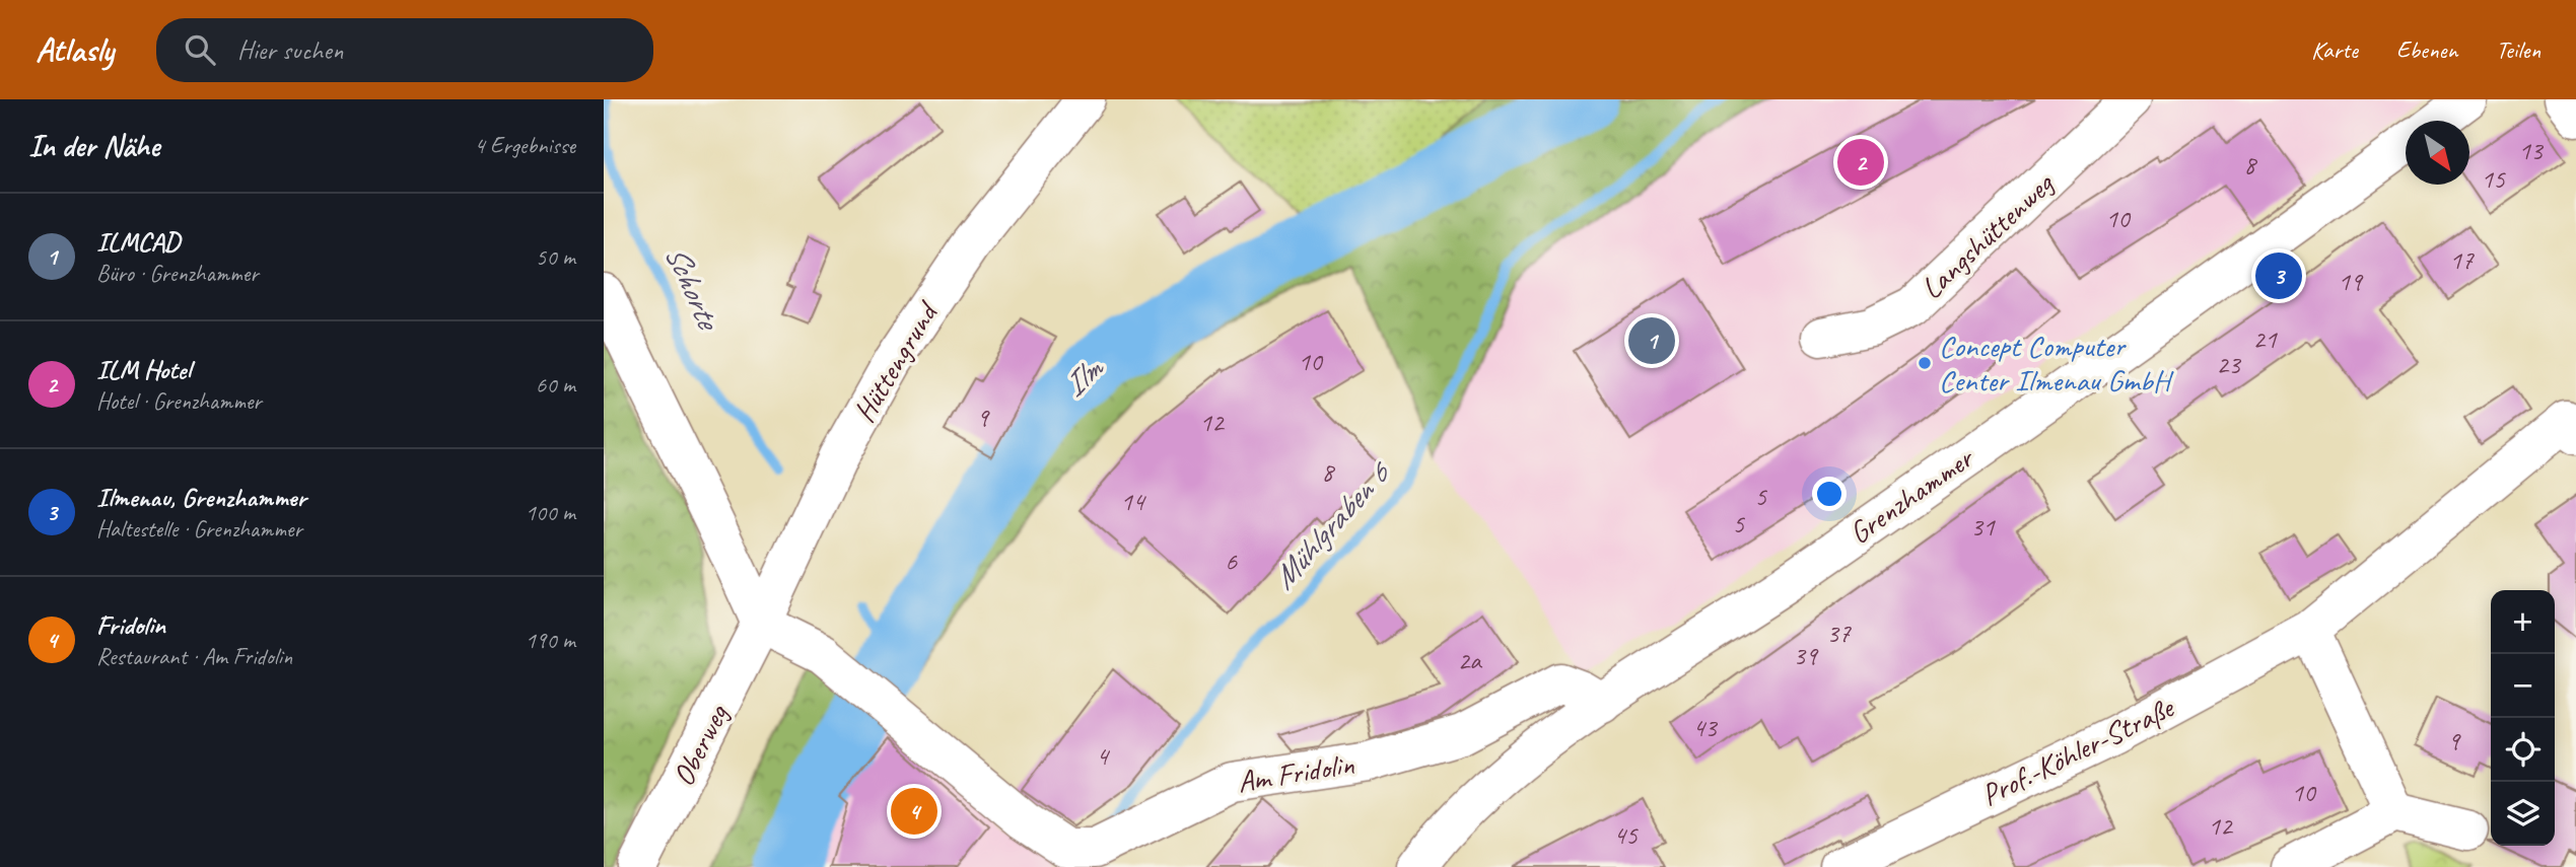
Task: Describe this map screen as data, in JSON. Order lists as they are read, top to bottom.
{
  "streets": {
    "street": [
      "Langshüttenweg",
      "Hüttengrund",
      "Grenzhammer",
      "Oberweg",
      "Prof.-Köhler-Straße",
      "Am Fridolin"
    ]
  },
  "crossings": [
    ["Hüttengrund", "Oberweg"],
    ["Hüttengrund", "Am Fridolin"],
    ["Grenzhammer", "Am Fridolin"],
    ["Oberweg", "Am Fridolin"]
  ],
  "water": ["Schorte", "Ilm", "Mühlgraben 6"],
  "places": ["Concept Computer Center Ilmenau GmbH"],
  "house_numbers": [
    "13",
    "8",
    "15",
    "10",
    "17",
    "19",
    "21",
    "10",
    "23",
    "9",
    "12",
    "8",
    "5",
    "14",
    "5",
    "31",
    "6",
    "37",
    "39",
    "2a",
    "43",
    "9",
    "4",
    "10",
    "12",
    "45"
  ],
  "north": "bottom right",
  "page": {
    "header": "Atlasly",
    "search": "Hier suchen",
    "nav": ["Karte", "Ebenen", "Teilen"],
    "heading": ["In der Nähe", "4 Ergebnisse"],
    "pins": [
      "2",
      "3",
      "1",
      "4"
    ],
    "list": [
      {
        "mark": "1",
        "name": "ILMCAD",
        "note": "Büro · Grenzhammer",
        "value": "50 m"
      },
      {
        "mark": "2",
        "name": "ILM Hotel",
        "note": "Hotel · Grenzhammer",
        "value": "60 m"
      },
      {
        "mark": "3",
        "name": "Ilmenau, Grenzhammer",
        "note": "Haltestelle · Grenzhammer",
        "value": "100 m"
      },
      {
        "mark": "4",
        "name": "Fridolin",
        "note": "Restaurant · Am Fridolin",
        "value": "190 m"
      }
    ],
    "map_buttons": ["+", "−"]
  }
}
